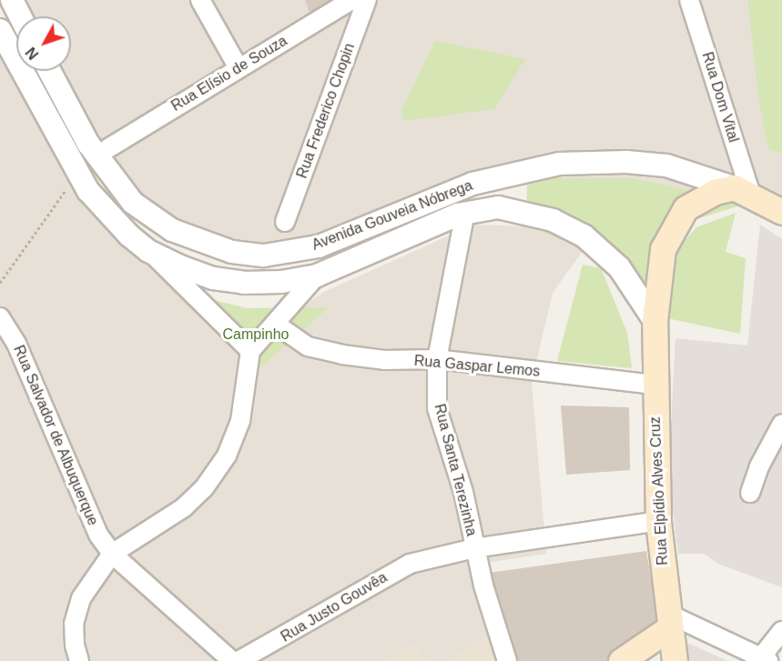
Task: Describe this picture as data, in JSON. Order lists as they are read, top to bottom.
{
  "streets": {
    "main road": ["Rua Elpídio Alves Cruz"],
    "street": [
      "Rua Elísio de Souza",
      "Rua Dom Vital",
      "Rua Frederico Chopin",
      "Avenida Gouveia Nóbrega",
      "Rua Gaspar Lemos",
      "Rua Salvador de Albuquerque",
      "Rua Santa Terezinha",
      "Rua Justo Gouvêa"
    ]
  },
  "crossings": [
    ["Rua Dom Vital", "Avenida Gouveia Nóbrega"],
    ["Avenida Gouveia Nóbrega", "Rua Santa Terezinha"],
    ["Avenida Gouveia Nóbrega", "Rua Elpídio Alves Cruz"],
    ["Rua Gaspar Lemos", "Rua Santa Terezinha"],
    ["Rua Gaspar Lemos", "Rua Elpídio Alves Cruz"],
    ["Rua Santa Terezinha", "Rua Justo Gouvêa"],
    ["Rua Elpídio Alves Cruz", "Rua Justo Gouvêa"]
  ],
  "parks": ["Campinho"],
  "north": "bottom left"
}
